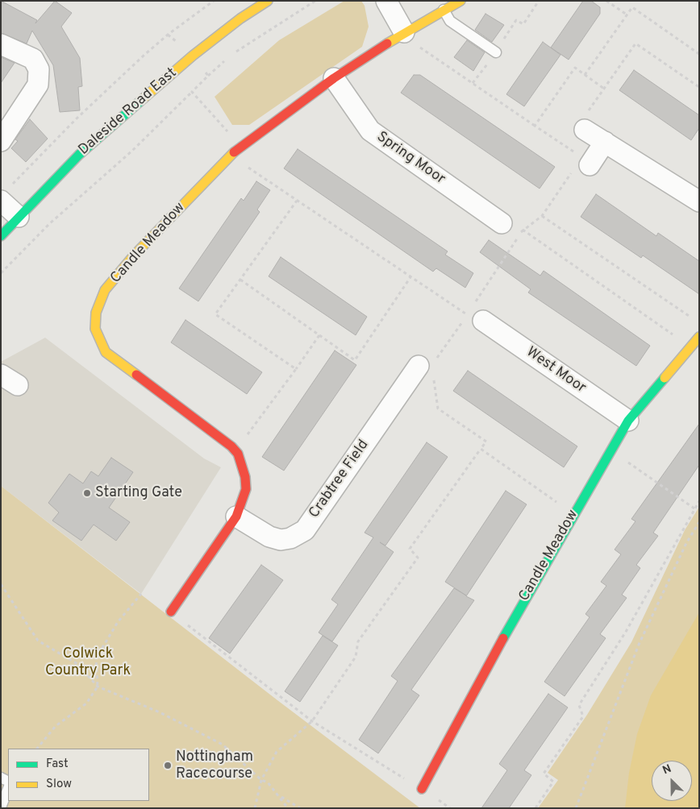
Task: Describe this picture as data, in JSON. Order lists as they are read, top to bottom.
{
  "streets": {
    "street": [
      "Daleside Road East",
      "Spring Moor",
      "Candle Meadow",
      "West Moor",
      "Crabtree Field"
    ]
  },
  "crossings": [
    ["Spring Moor", "Candle Meadow"],
    ["Candle Meadow", "West Moor"],
    ["Candle Meadow", "Crabtree Field"]
  ],
  "parks": ["Colwick Country Park"],
  "places": ["Starting Gate", "Nottingham Racecourse"],
  "legend": ["Fast", "Slow"],
  "north": "top left"
}
